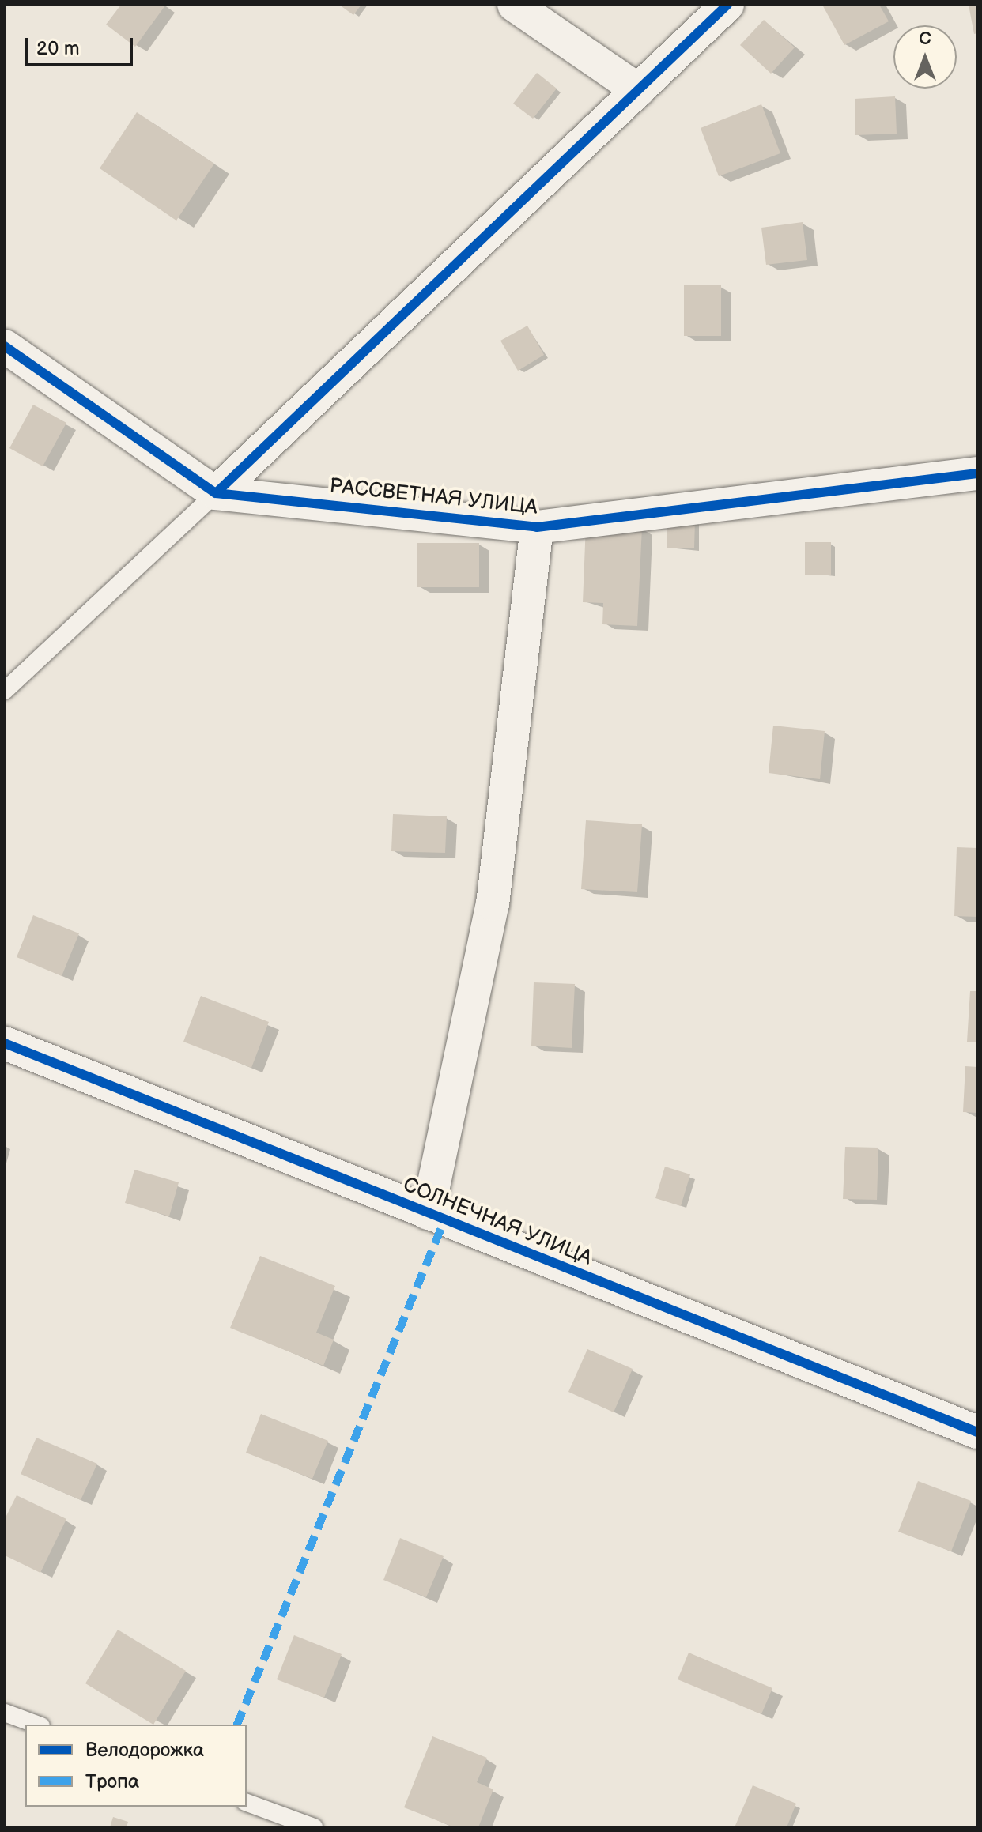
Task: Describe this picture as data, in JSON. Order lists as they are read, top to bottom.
{
  "streets": {
    "street": ["РАССВЕТНАЯ УЛИЦА", "СОЛНЕЧНАЯ УЛИЦА"]
  },
  "legend": ["Велодорожка", "Тропа"],
  "scale_bar": "20 m",
  "north": "top"
}
